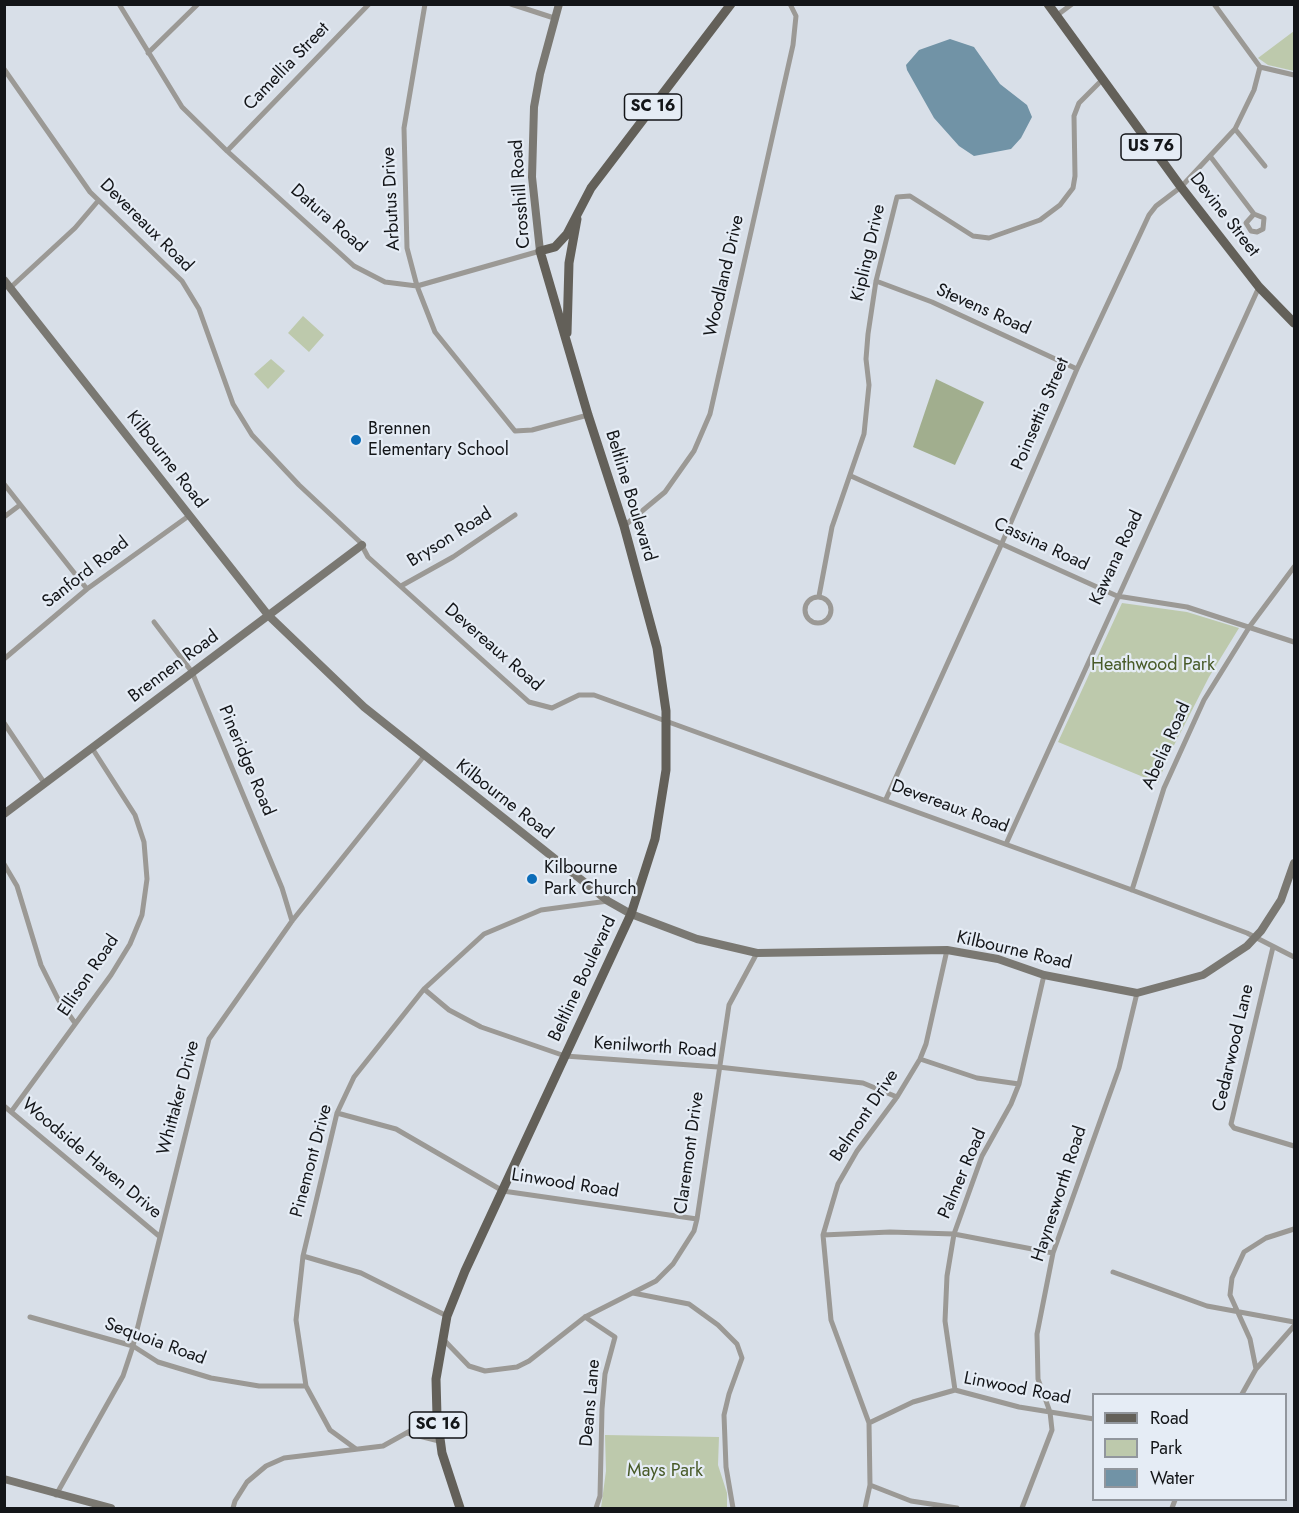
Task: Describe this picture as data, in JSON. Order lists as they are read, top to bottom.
{
  "streets": {
    "main road": [
      "SC 16",
      "US 76",
      "Crosshill Road",
      "Devine Street",
      "Datura Road",
      "Beltline Boulevard"
    ],
    "street": [
      "Camellia Street",
      "Arbutus Drive",
      "Devereaux Road",
      "Kipling Drive",
      "Woodland Drive",
      "Stevens Road",
      "Poinsettia Street",
      "Kilbourne Road",
      "Bryson Road",
      "Cassina Road",
      "Kawana Road",
      "Sanford Road",
      "Brennen Road",
      "Abelia Road",
      "Pineridge Road",
      "Ellison Road",
      "Kenilworth Road",
      "Cedarwood Lane",
      "Whittaker Drive",
      "Belmont Drive",
      "Claremont Drive",
      "Woodside Haven Drive",
      "Pinemont Drive",
      "Palmer Road",
      "Linwood Road",
      "Haynesworth Road",
      "Sequoia Road",
      "Deans Lane"
    ]
  },
  "crossings": [
    ["Camellia Street", "Datura Road"],
    ["SC 16", "Crosshill Road"],
    ["SC 16", "Datura Road"],
    ["SC 16", "Beltline Boulevard"],
    ["Crosshill Road", "Datura Road"],
    ["Crosshill Road", "Beltline Boulevard"],
    ["Arbutus Drive", "Datura Road"],
    ["Arbutus Drive", "Beltline Boulevard"],
    ["Devine Street", "Kipling Drive"],
    ["Devine Street", "Poinsettia Street"],
    ["Devine Street", "Kawana Road"],
    ["Devereaux Road", "Poinsettia Street"],
    ["Devereaux Road", "Kilbourne Road"],
    ["Devereaux Road", "Beltline Boulevard"],
    ["Devereaux Road", "Bryson Road"],
    ["Devereaux Road", "Kawana Road"],
    ["Devereaux Road", "Brennen Road"],
    ["Devereaux Road", "Abelia Road"],
    ["Devereaux Road", "Cedarwood Lane"],
    ["Kipling Drive", "Stevens Road"],
    ["Kipling Drive", "Cassina Road"],
    ["Woodland Drive", "Beltline Boulevard"],
    ["Stevens Road", "Poinsettia Street"],
    ["Poinsettia Street", "Cassina Road"],
    ["Kilbourne Road", "Beltline Boulevard"],
    ["Kilbourne Road", "Sanford Road"],
    ["Kilbourne Road", "Brennen Road"],
    ["Kilbourne Road", "Whittaker Drive"],
    ["Kilbourne Road", "Belmont Drive"],
    ["Kilbourne Road", "Claremont Drive"],
    ["Kilbourne Road", "Pinemont Drive"],
    ["Kilbourne Road", "Palmer Road"],
    ["Kilbourne Road", "Haynesworth Road"],
    ["Beltline Boulevard", "Kenilworth Road"],
    ["Beltline Boulevard", "Claremont Drive"],
    ["Beltline Boulevard", "Linwood Road"],
    ["Cassina Road", "Kawana Road"],
    ["Cassina Road", "Abelia Road"],
    ["Brennen Road", "Pineridge Road"],
    ["Brennen Road", "Ellison Road"],
    ["Pineridge Road", "Whittaker Drive"],
    ["Ellison Road", "Woodside Haven Drive"],
    ["Kenilworth Road", "Belmont Drive"],
    ["Kenilworth Road", "Claremont Drive"],
    ["Kenilworth Road", "Pinemont Drive"],
    ["Whittaker Drive", "Woodside Haven Drive"],
    ["Whittaker Drive", "Sequoia Road"],
    ["Belmont Drive", "Linwood Road"],
    ["Claremont Drive", "Linwood Road"],
    ["Claremont Drive", "Deans Lane"],
    ["Pinemont Drive", "Linwood Road"],
    ["Pinemont Drive", "Sequoia Road"],
    ["Palmer Road", "Linwood Road"],
    ["Linwood Road", "Haynesworth Road"]
  ],
  "parks": ["Heathwood Park", "Mays Park"],
  "places": ["Brennen Elementary School", "Kilbourne Park Church"],
  "legend": ["Road", "Park", "Water"]
}
